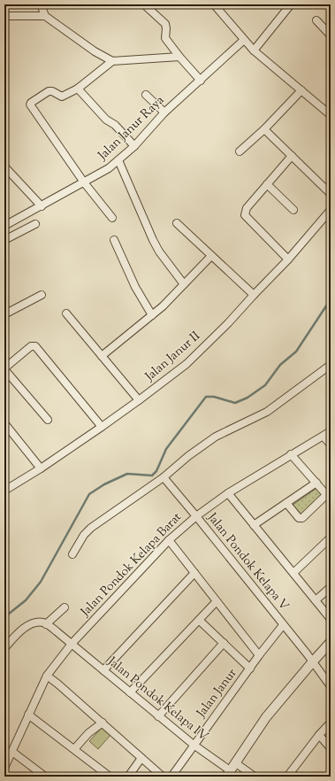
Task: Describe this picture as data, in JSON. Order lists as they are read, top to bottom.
{
  "streets": {
    "street": [
      "Jalan Janur Raya",
      "Jalan Janur II",
      "Jalan Pondok Kelapa V",
      "Jalan Pondok Kelapa Barat",
      "Jalan Janur",
      "Jalan Pondok Kelapa IV"
    ]
  },
  "crossings": [
    ["Jalan Pondok Kelapa V", "Jalan Pondok Kelapa Barat"],
    ["Jalan Pondok Kelapa V", "Jalan Janur"],
    ["Jalan Pondok Kelapa Barat", "Jalan Pondok Kelapa IV"],
    ["Jalan Janur", "Jalan Pondok Kelapa IV"]
  ]
}
